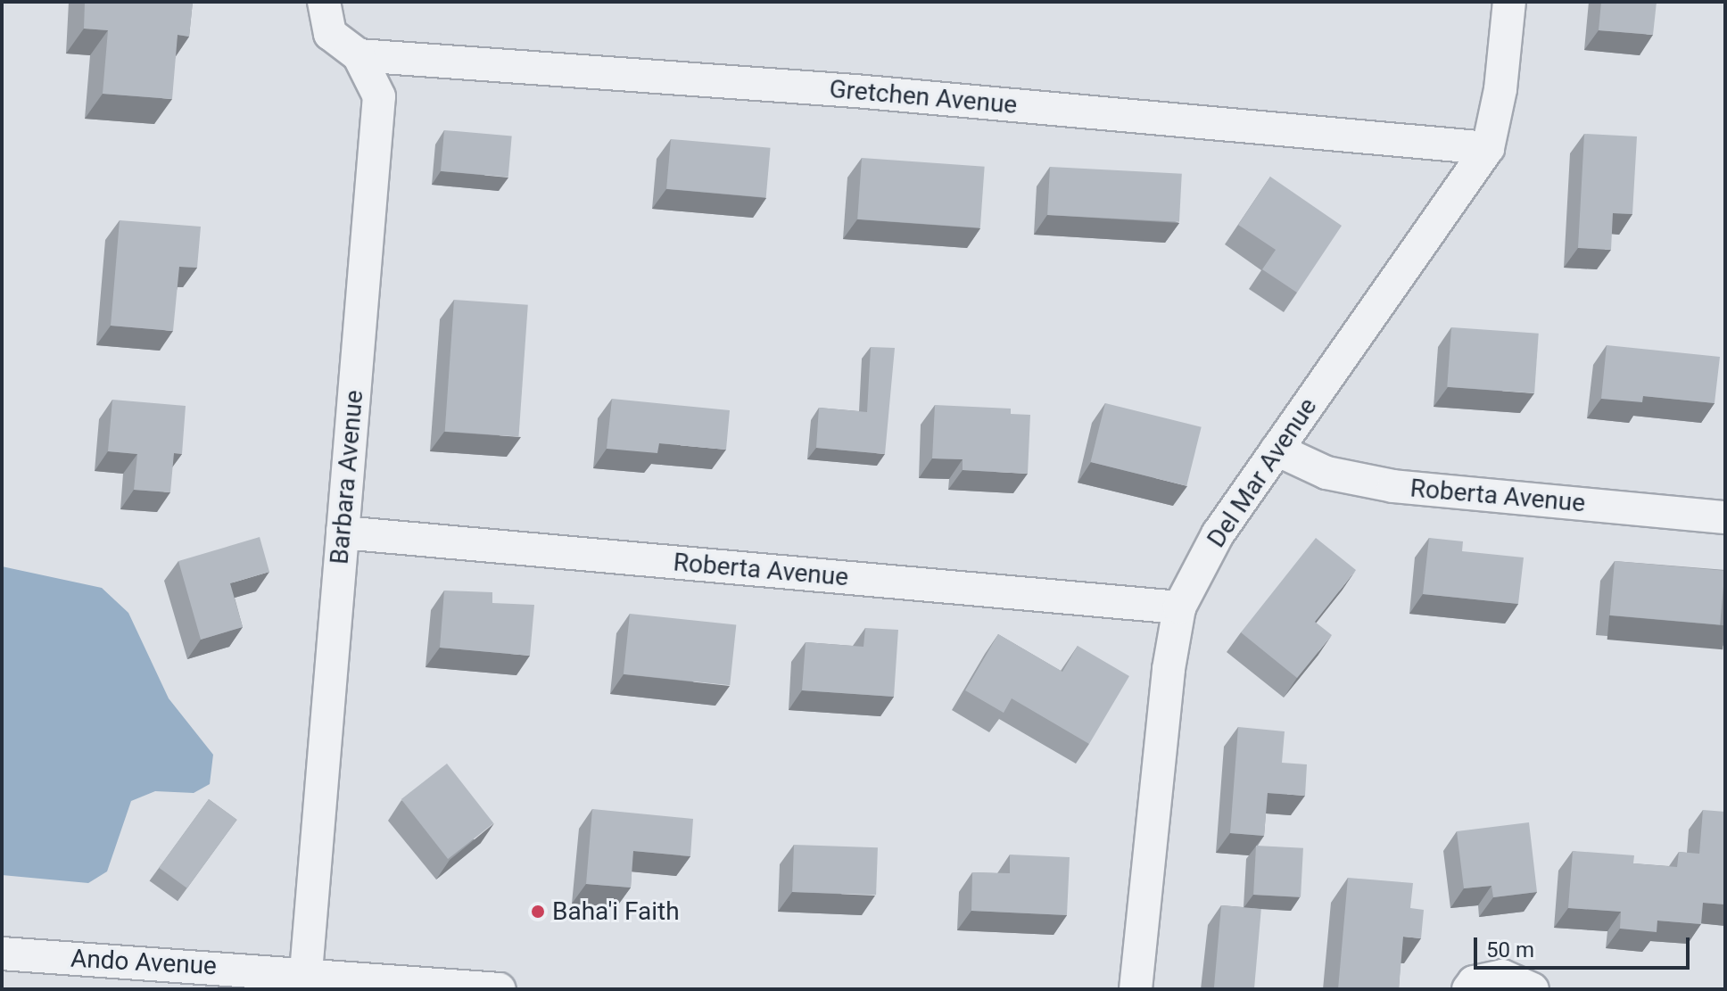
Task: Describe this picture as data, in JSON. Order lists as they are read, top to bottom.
{
  "streets": {
    "street": [
      "Gretchen Avenue",
      "Del Mar Avenue",
      "Barbara Avenue",
      "Roberta Avenue",
      "Ando Avenue"
    ]
  },
  "crossings": [
    ["Gretchen Avenue", "Del Mar Avenue"],
    ["Gretchen Avenue", "Barbara Avenue"],
    ["Del Mar Avenue", "Roberta Avenue"],
    ["Barbara Avenue", "Roberta Avenue"],
    ["Barbara Avenue", "Ando Avenue"]
  ],
  "places": ["Baha'i Faith"],
  "scale_bar": "50 m"
}
